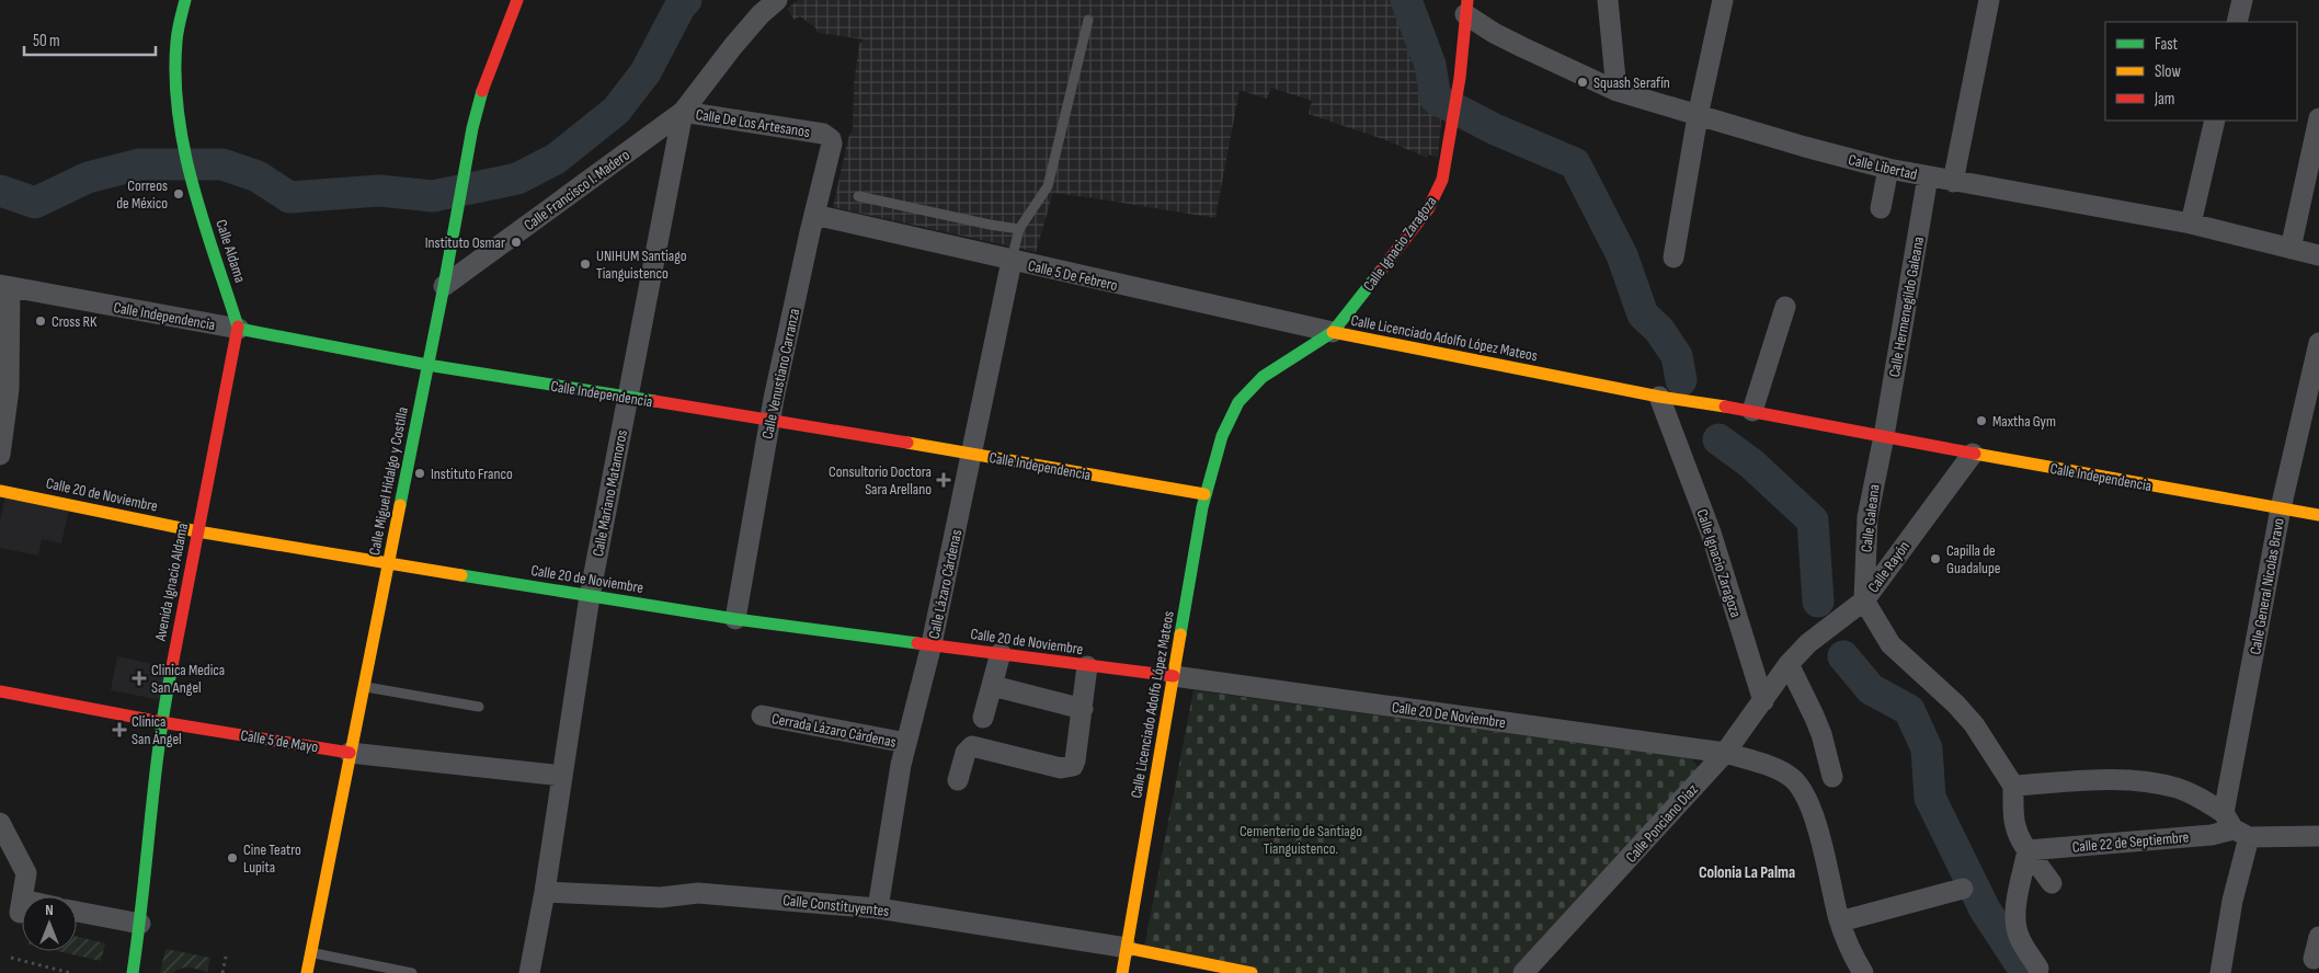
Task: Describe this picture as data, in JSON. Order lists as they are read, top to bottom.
{
  "streets": {
    "main road": [
      "Calle Ignacio Zaragoza",
      "Calle Aldama",
      "Calle Independencia",
      "Calle Licenciado Adolfo López Mateos",
      "Calle Miguel Hidalgo y Costilla",
      "Calle 20 de Noviembre",
      "Avenida Ignacio Aldama",
      "Calle 5 de Mayo"
    ],
    "street": [
      "Calle De Los Artesanos",
      "Calle Libertad",
      "Calle Francisco I. Madero",
      "Calle 5 De Febrero",
      "Calle Hermenegildo Galeana",
      "Calle Venustiano Carranza",
      "Calle Mariano Matamoros",
      "Calle Galeana",
      "Calle Rayón",
      "Calle Lázaro Cárdenas",
      "Calle General Nicolas Bravo",
      "Calle 20 De Noviembre",
      "Cerrada Lázaro Cárdenas",
      "Calle Ponciano Díaz",
      "Calle 22 de Septiembre",
      "Calle Constituyentes"
    ]
  },
  "crossings": [
    ["Calle De Los Artesanos", "Calle Francisco I. Madero"],
    ["Calle De Los Artesanos", "Calle Venustiano Carranza"],
    ["Calle De Los Artesanos", "Calle Mariano Matamoros"],
    ["Calle Libertad", "Calle Ignacio Zaragoza"],
    ["Calle Libertad", "Calle Hermenegildo Galeana"],
    ["Calle Francisco I. Madero", "Calle Miguel Hidalgo y Costilla"],
    ["Calle Francisco I. Madero", "Calle Mariano Matamoros"],
    ["Calle Ignacio Zaragoza", "Calle 5 De Febrero"],
    ["Calle Ignacio Zaragoza", "Calle Licenciado Adolfo López Mateos"],
    ["Calle Ignacio Zaragoza", "Calle Ponciano Díaz"],
    ["Calle Aldama", "Calle Independencia"],
    ["Calle Aldama", "Avenida Ignacio Aldama"],
    ["Calle 5 De Febrero", "Calle Licenciado Adolfo López Mateos"],
    ["Calle 5 De Febrero", "Calle Venustiano Carranza"],
    ["Calle 5 De Febrero", "Calle Lázaro Cárdenas"],
    ["Calle Hermenegildo Galeana", "Calle Independencia"],
    ["Calle Hermenegildo Galeana", "Calle Licenciado Adolfo López Mateos"],
    ["Calle Hermenegildo Galeana", "Calle Galeana"],
    ["Calle Independencia", "Calle Licenciado Adolfo López Mateos"],
    ["Calle Independencia", "Calle Venustiano Carranza"],
    ["Calle Independencia", "Calle Miguel Hidalgo y Costilla"],
    ["Calle Independencia", "Calle Mariano Matamoros"],
    ["Calle Independencia", "Calle Galeana"],
    ["Calle Independencia", "Calle Rayón"],
    ["Calle Independencia", "Avenida Ignacio Aldama"],
    ["Calle Independencia", "Calle Lázaro Cárdenas"],
    ["Calle Independencia", "Calle General Nicolas Bravo"],
    ["Calle Licenciado Adolfo López Mateos", "Calle 20 de Noviembre"],
    ["Calle Licenciado Adolfo López Mateos", "Calle Galeana"],
    ["Calle Licenciado Adolfo López Mateos", "Calle 20 De Noviembre"],
    ["Calle Licenciado Adolfo López Mateos", "Calle Constituyentes"],
    ["Calle Venustiano Carranza", "Calle 20 de Noviembre"],
    ["Calle Miguel Hidalgo y Costilla", "Calle 20 de Noviembre"],
    ["Calle Miguel Hidalgo y Costilla", "Calle 5 de Mayo"],
    ["Calle Mariano Matamoros", "Calle 20 de Noviembre"],
    ["Calle Mariano Matamoros", "Calle 5 de Mayo"],
    ["Calle Mariano Matamoros", "Calle Constituyentes"],
    ["Calle 20 de Noviembre", "Avenida Ignacio Aldama"],
    ["Calle 20 de Noviembre", "Calle Lázaro Cárdenas"],
    ["Calle 20 de Noviembre", "Calle 20 De Noviembre"],
    ["Calle Galeana", "Calle Rayón"],
    ["Calle Rayón", "Calle Ponciano Díaz"],
    ["Avenida Ignacio Aldama", "Calle 5 de Mayo"],
    ["Calle Lázaro Cárdenas", "Cerrada Lázaro Cárdenas"],
    ["Calle Lázaro Cárdenas", "Calle Constituyentes"],
    ["Calle General Nicolas Bravo", "Calle 22 de Septiembre"],
    ["Calle 20 De Noviembre", "Calle Ponciano Díaz"]
  ],
  "districts": ["Colonia La Palma"],
  "parks": ["Cementerio de Santiago Tianguistenco."],
  "places": {
    "other": [
      "Squash Serafín",
      "Correos de México",
      "Instituto Osmar",
      "UNIHUM Santiago Tianguistenco",
      "Cross RK",
      "Maxtha Gym",
      "Instituto Franco",
      "Capilla de Guadalupe",
      "Cine Teatro Lupita"
    ],
    "health": ["Consultorio Doctora Sara Arellano", "Clinica Medica San Angel", "Clínica San Ángel"]
  },
  "legend": ["Fast", "Slow", "Jam"],
  "scale_bar": "50 m",
  "north": "top"
}
